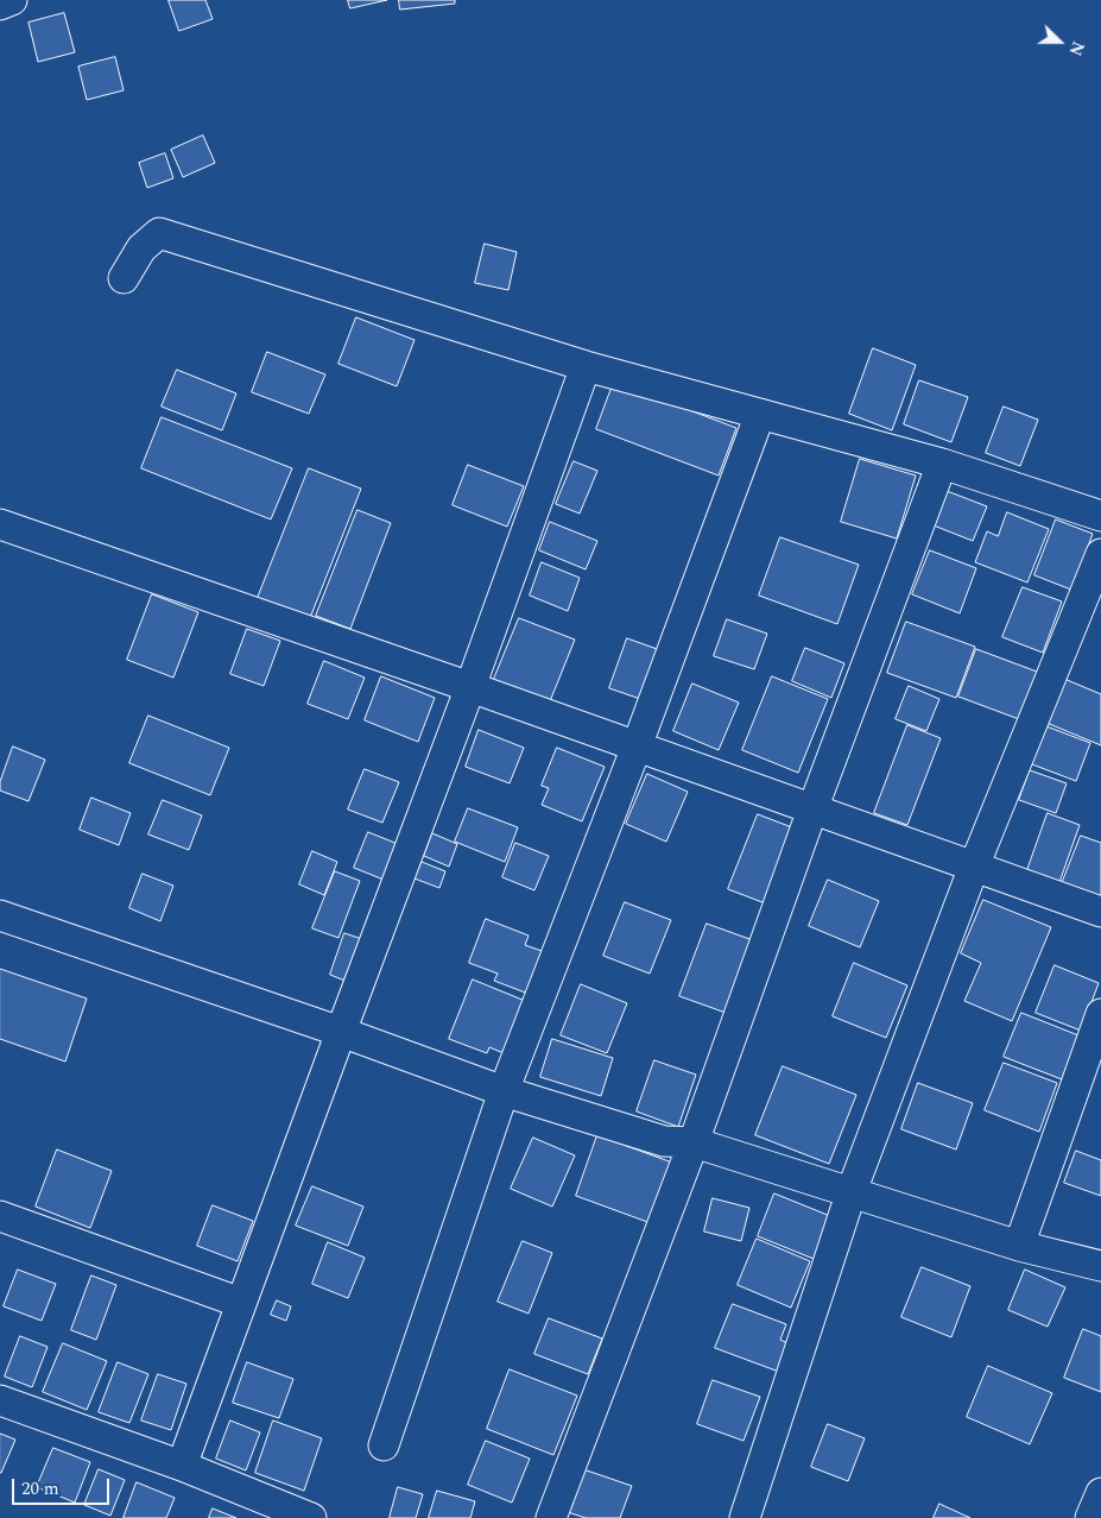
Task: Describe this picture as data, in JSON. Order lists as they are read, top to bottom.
{
  "scale_bar": "20 m",
  "north": "right"
}
